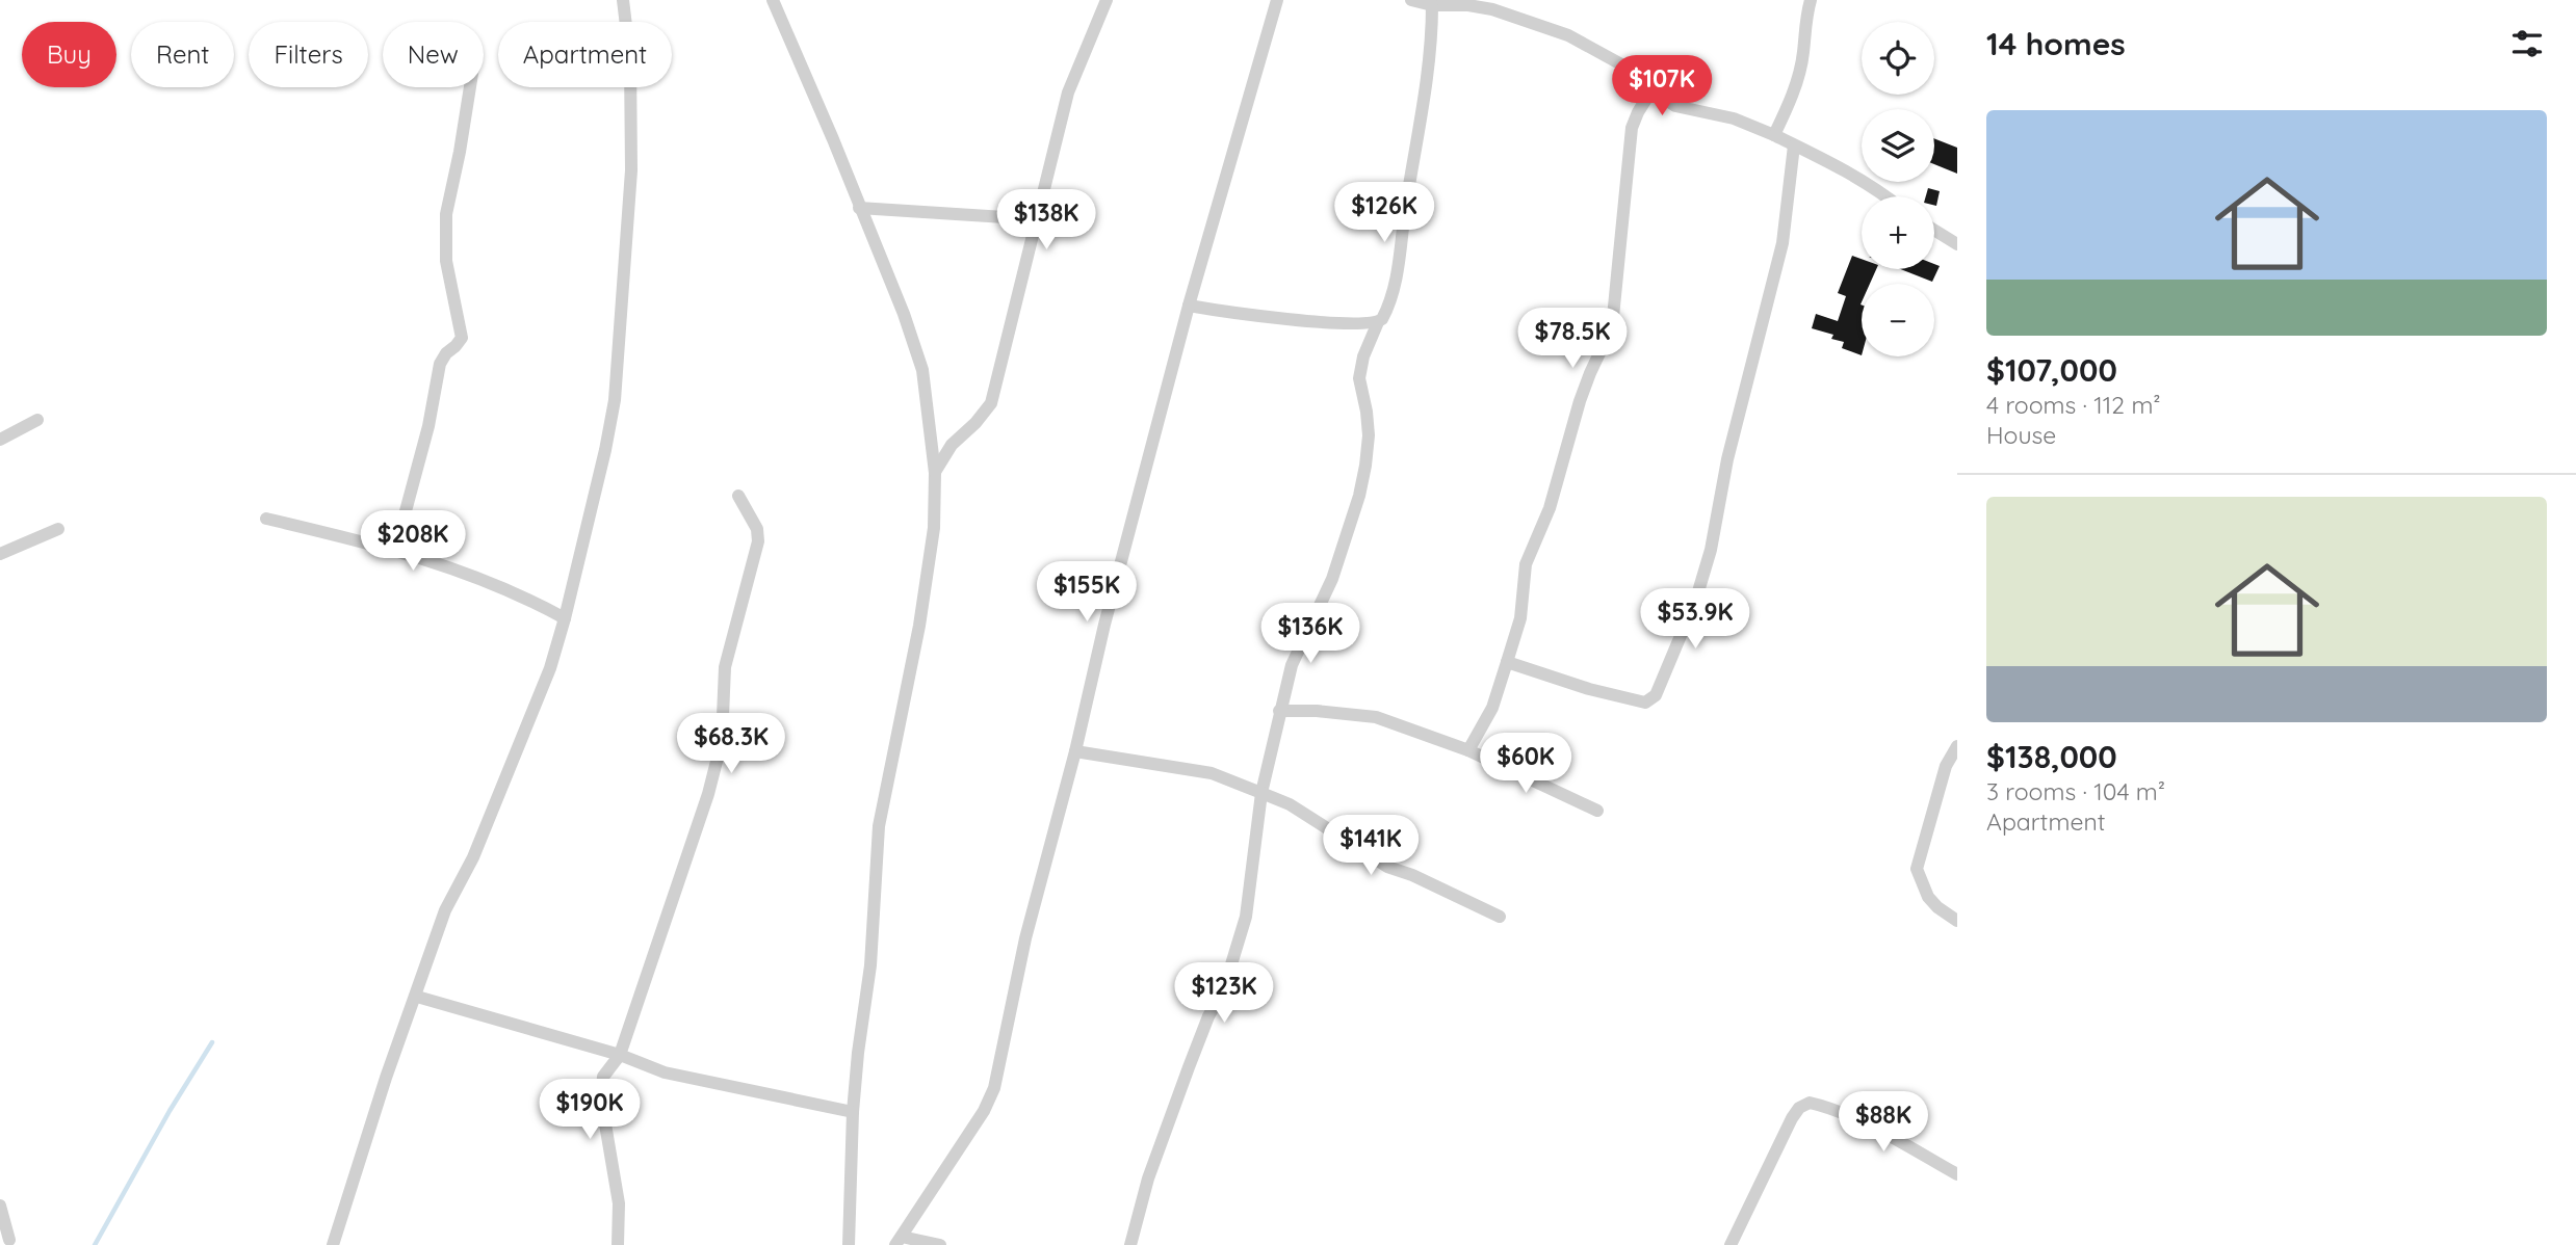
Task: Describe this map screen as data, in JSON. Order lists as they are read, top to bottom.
{
  "page": {
    "heading": "14 homes",
    "map_buttons": ["+", "−"],
    "chip": [
      "Buy",
      "Rent",
      "Filters",
      "New",
      "Apartment"
    ],
    "price": [
      "$107K",
      "$126K",
      "$138K",
      "$78.5K",
      "$208K",
      "$155K",
      "$53.9K",
      "$136K",
      "$68.3K",
      "$60K",
      "$141K",
      "$123K",
      "$190K",
      "$88K"
    ],
    "list": [
      {
        "name": "$107,000",
        "note": "4 rooms · 112 m² · House"
      },
      {
        "name": "$138,000",
        "note": "3 rooms · 104 m² · Apartment"
      }
    ]
  }
}
